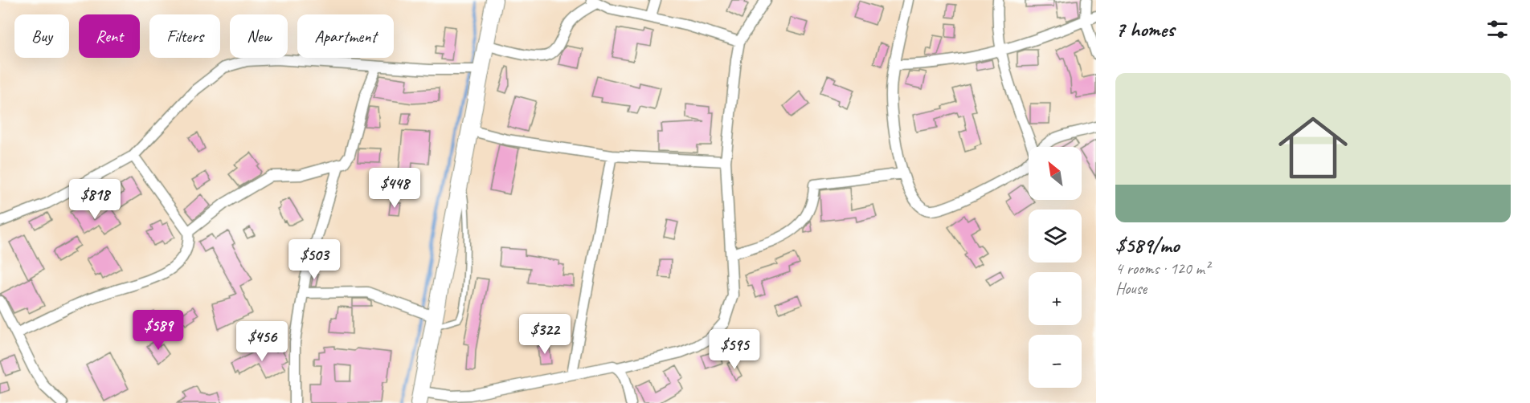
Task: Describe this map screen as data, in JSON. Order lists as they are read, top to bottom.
{
  "north": "top left",
  "page": {
    "heading": "7 homes",
    "chip": [
      "Buy",
      "Rent",
      "Filters",
      "New",
      "Apartment"
    ],
    "list": [
      {
        "name": "$589/mo",
        "note": "4 rooms · 120 m² · House"
      }
    ],
    "map_buttons": ["+", "−"],
    "price": [
      "$448",
      "$818",
      "$503",
      "$589",
      "$322",
      "$456",
      "$595"
    ]
  }
}
